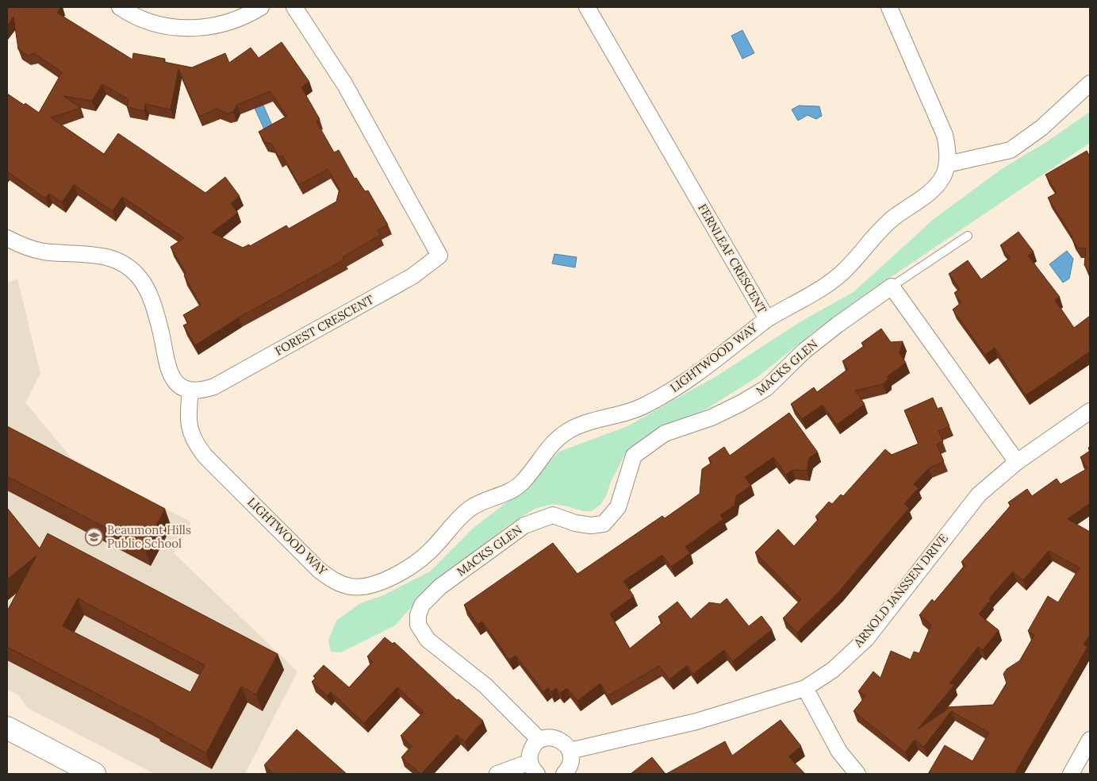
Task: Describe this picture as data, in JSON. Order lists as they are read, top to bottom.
{
  "streets": {
    "street": [
      "FERNLEAF CRESCENT",
      "FOREST CRESCENT",
      "LIGHTWOOD WAY",
      "MACKS GLEN",
      "ARNOLD JANSSEN DRIVE"
    ]
  },
  "crossings": [
    ["FERNLEAF CRESCENT", "LIGHTWOOD WAY"],
    ["FOREST CRESCENT", "LIGHTWOOD WAY"]
  ],
  "places": {
    "school or university": ["Beaumont Hills Public School"]
  }
}
